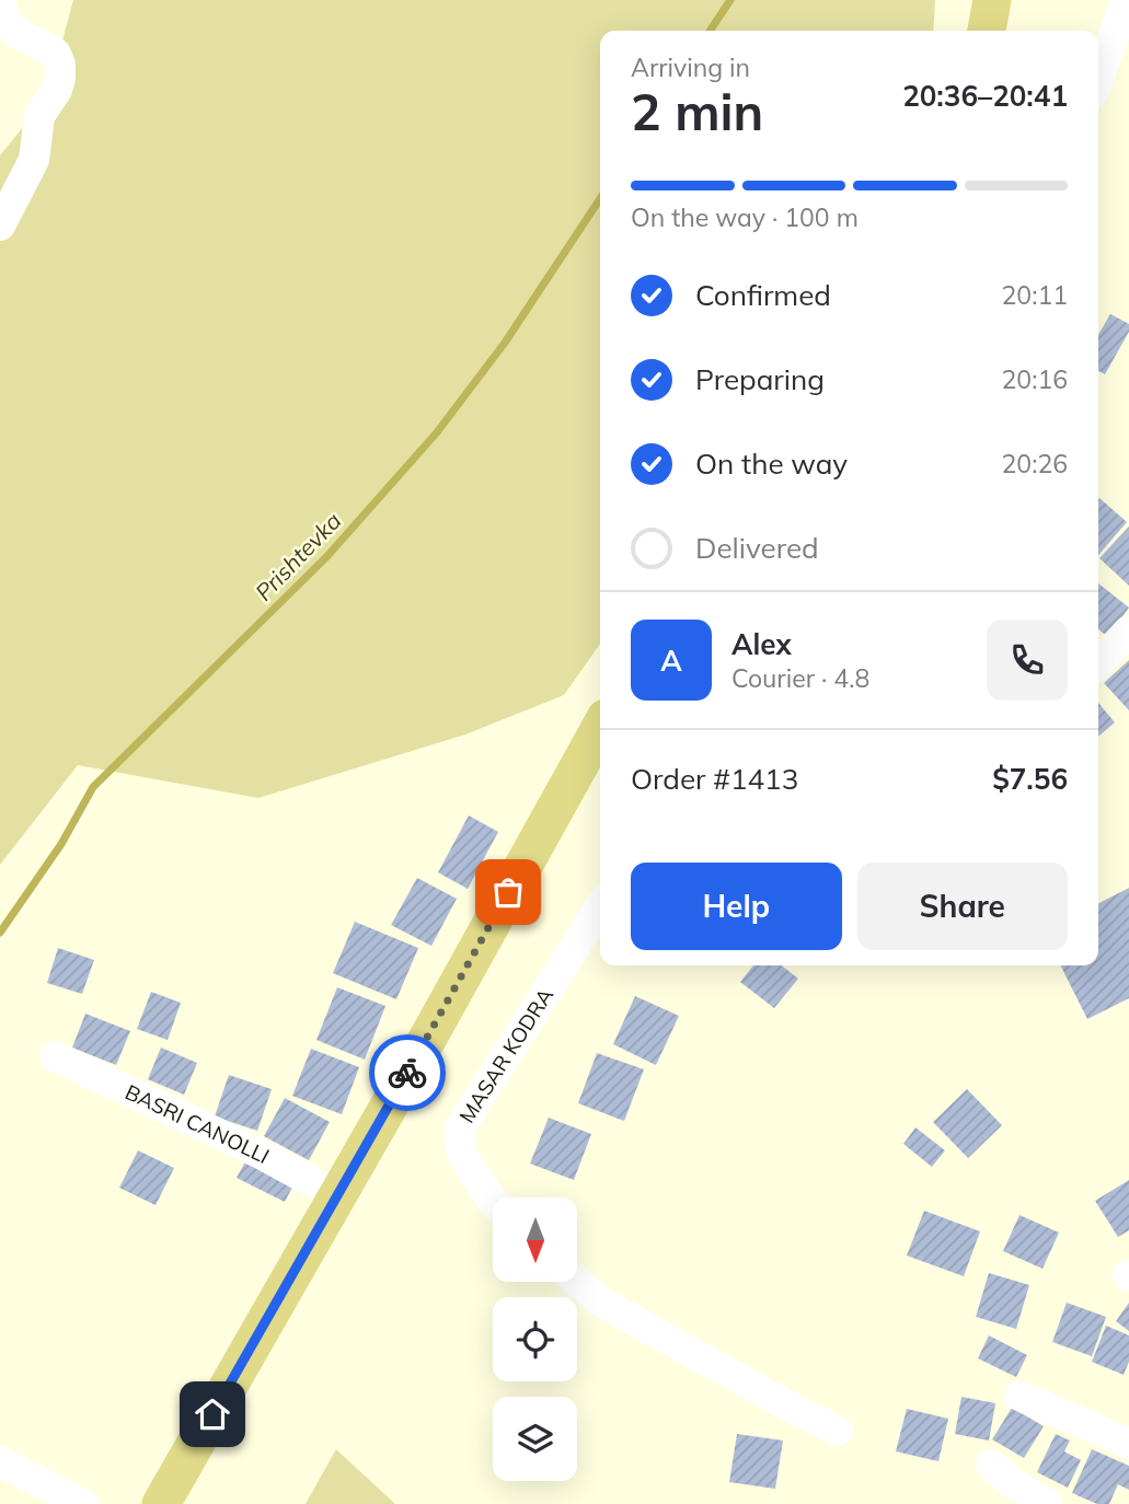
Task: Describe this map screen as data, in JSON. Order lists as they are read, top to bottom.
{
  "streets": {
    "street": ["MASAR KODRA", "BASRI CANOLLI"]
  },
  "water": ["Prishtevka"],
  "north": "bottom",
  "page": {
    "heading": ["2 min", "Arriving in", "20:36–20:41"],
    "panel": [
      "Alex",
      "Courier · 4.8",
      "Order #1413",
      "$7.56"
    ],
    "bar": "On the way · 100 m",
    "list": [
      ["Confirmed", "20:11"],
      ["Preparing", "20:16"],
      ["On the way", "20:26"],
      "Delivered"
    ],
    "round": "A",
    "buttons": ["Help", "Share"]
  }
}
